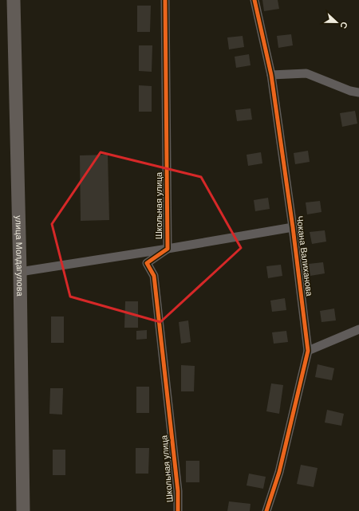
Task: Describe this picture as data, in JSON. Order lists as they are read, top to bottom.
{
  "streets": {
    "main road": ["улица Молдагулова"],
    "street": ["Школьная улица", "Чокана Валиханова"]
  },
  "north": "right"
}
